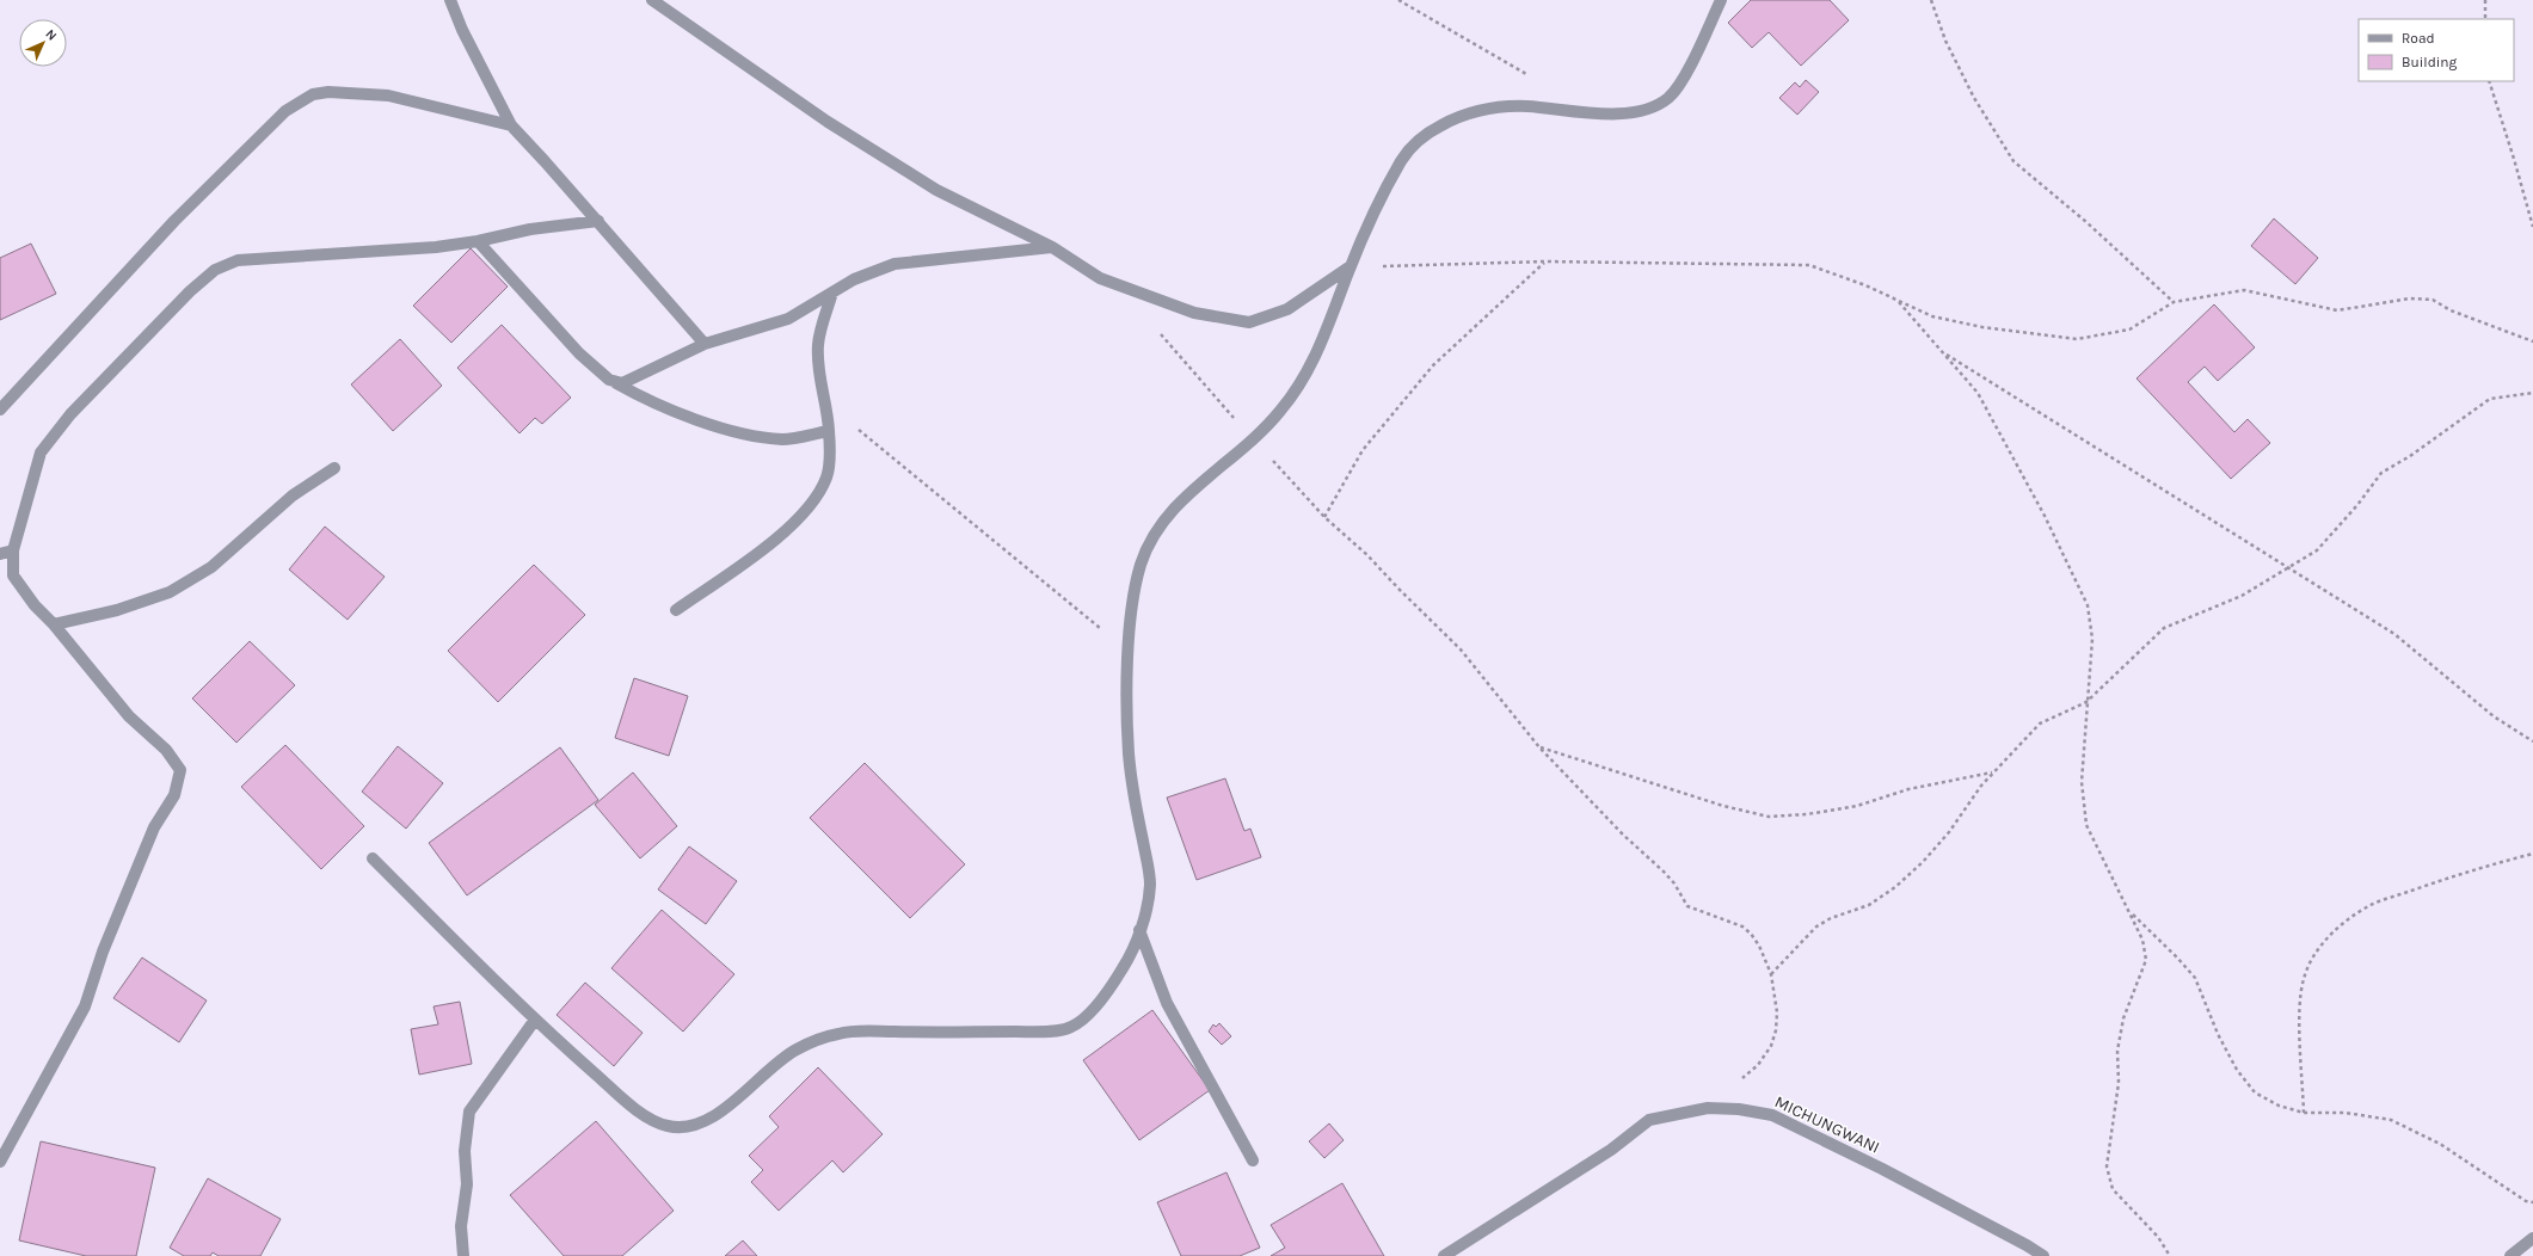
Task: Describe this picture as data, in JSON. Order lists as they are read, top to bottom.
{
  "streets": {
    "street": ["MICHUNGWANI"]
  },
  "legend": ["Road", "Building"],
  "north": "top right"
}
